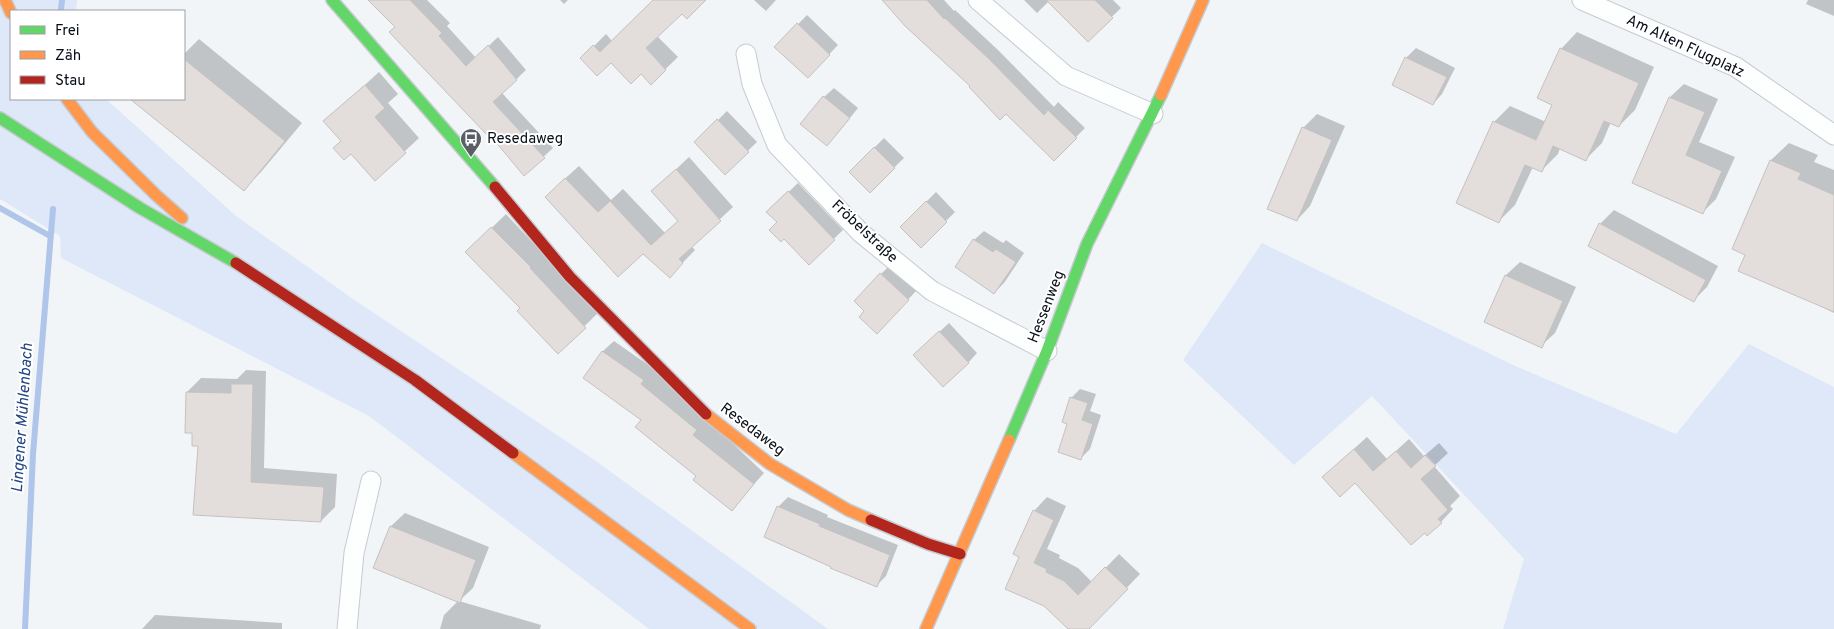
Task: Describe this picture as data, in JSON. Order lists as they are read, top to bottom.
{
  "streets": {
    "street": [
      "Am Alten Flugplatz",
      "Fröbelstraße",
      "Hessenweg",
      "Resedaweg"
    ]
  },
  "crossings": [
    ["Fröbelstraße", "Hessenweg"],
    ["Hessenweg", "Resedaweg"]
  ],
  "water": ["Lingener Mühlenbach"],
  "places": {
    "bus stop": ["Resedaweg"]
  },
  "legend": ["Frei", "Zäh", "Stau"]
}
